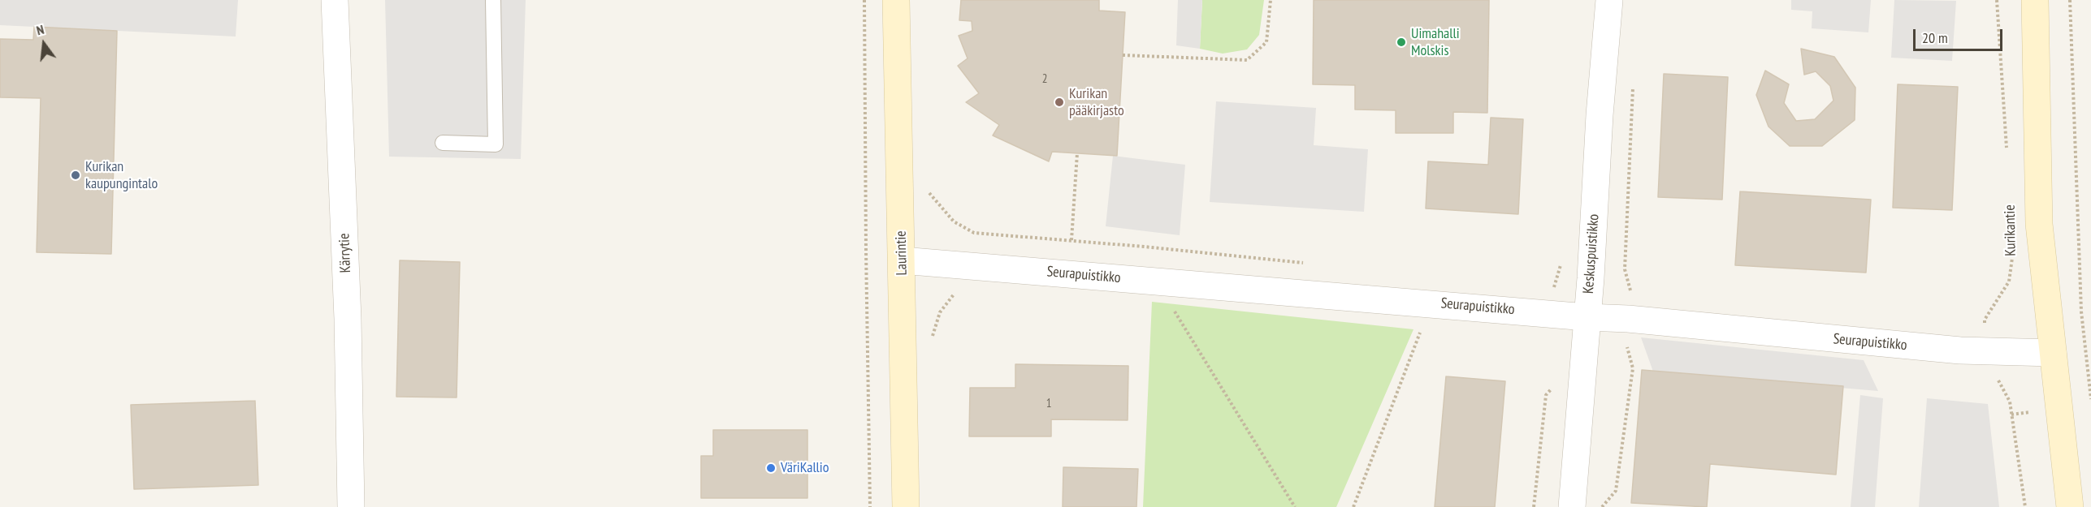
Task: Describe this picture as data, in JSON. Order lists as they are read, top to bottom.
{
  "streets": {
    "street": [
      "Kurikantie",
      "Kärrytie",
      "Laurintie",
      "Keskuspuistikko",
      "Seurapuistikko"
    ]
  },
  "crossings": [
    ["Kurikantie", "Seurapuistikko"],
    ["Laurintie", "Seurapuistikko"],
    ["Keskuspuistikko", "Seurapuistikko"]
  ],
  "places": [
    "Uimahalli Molskis",
    "Kurikan pääkirjasto",
    "Kurikan kaupungintalo",
    "VäriKallio"
  ],
  "house_numbers": ["2", "1"],
  "scale_bar": "20 m",
  "north": "top"
}
